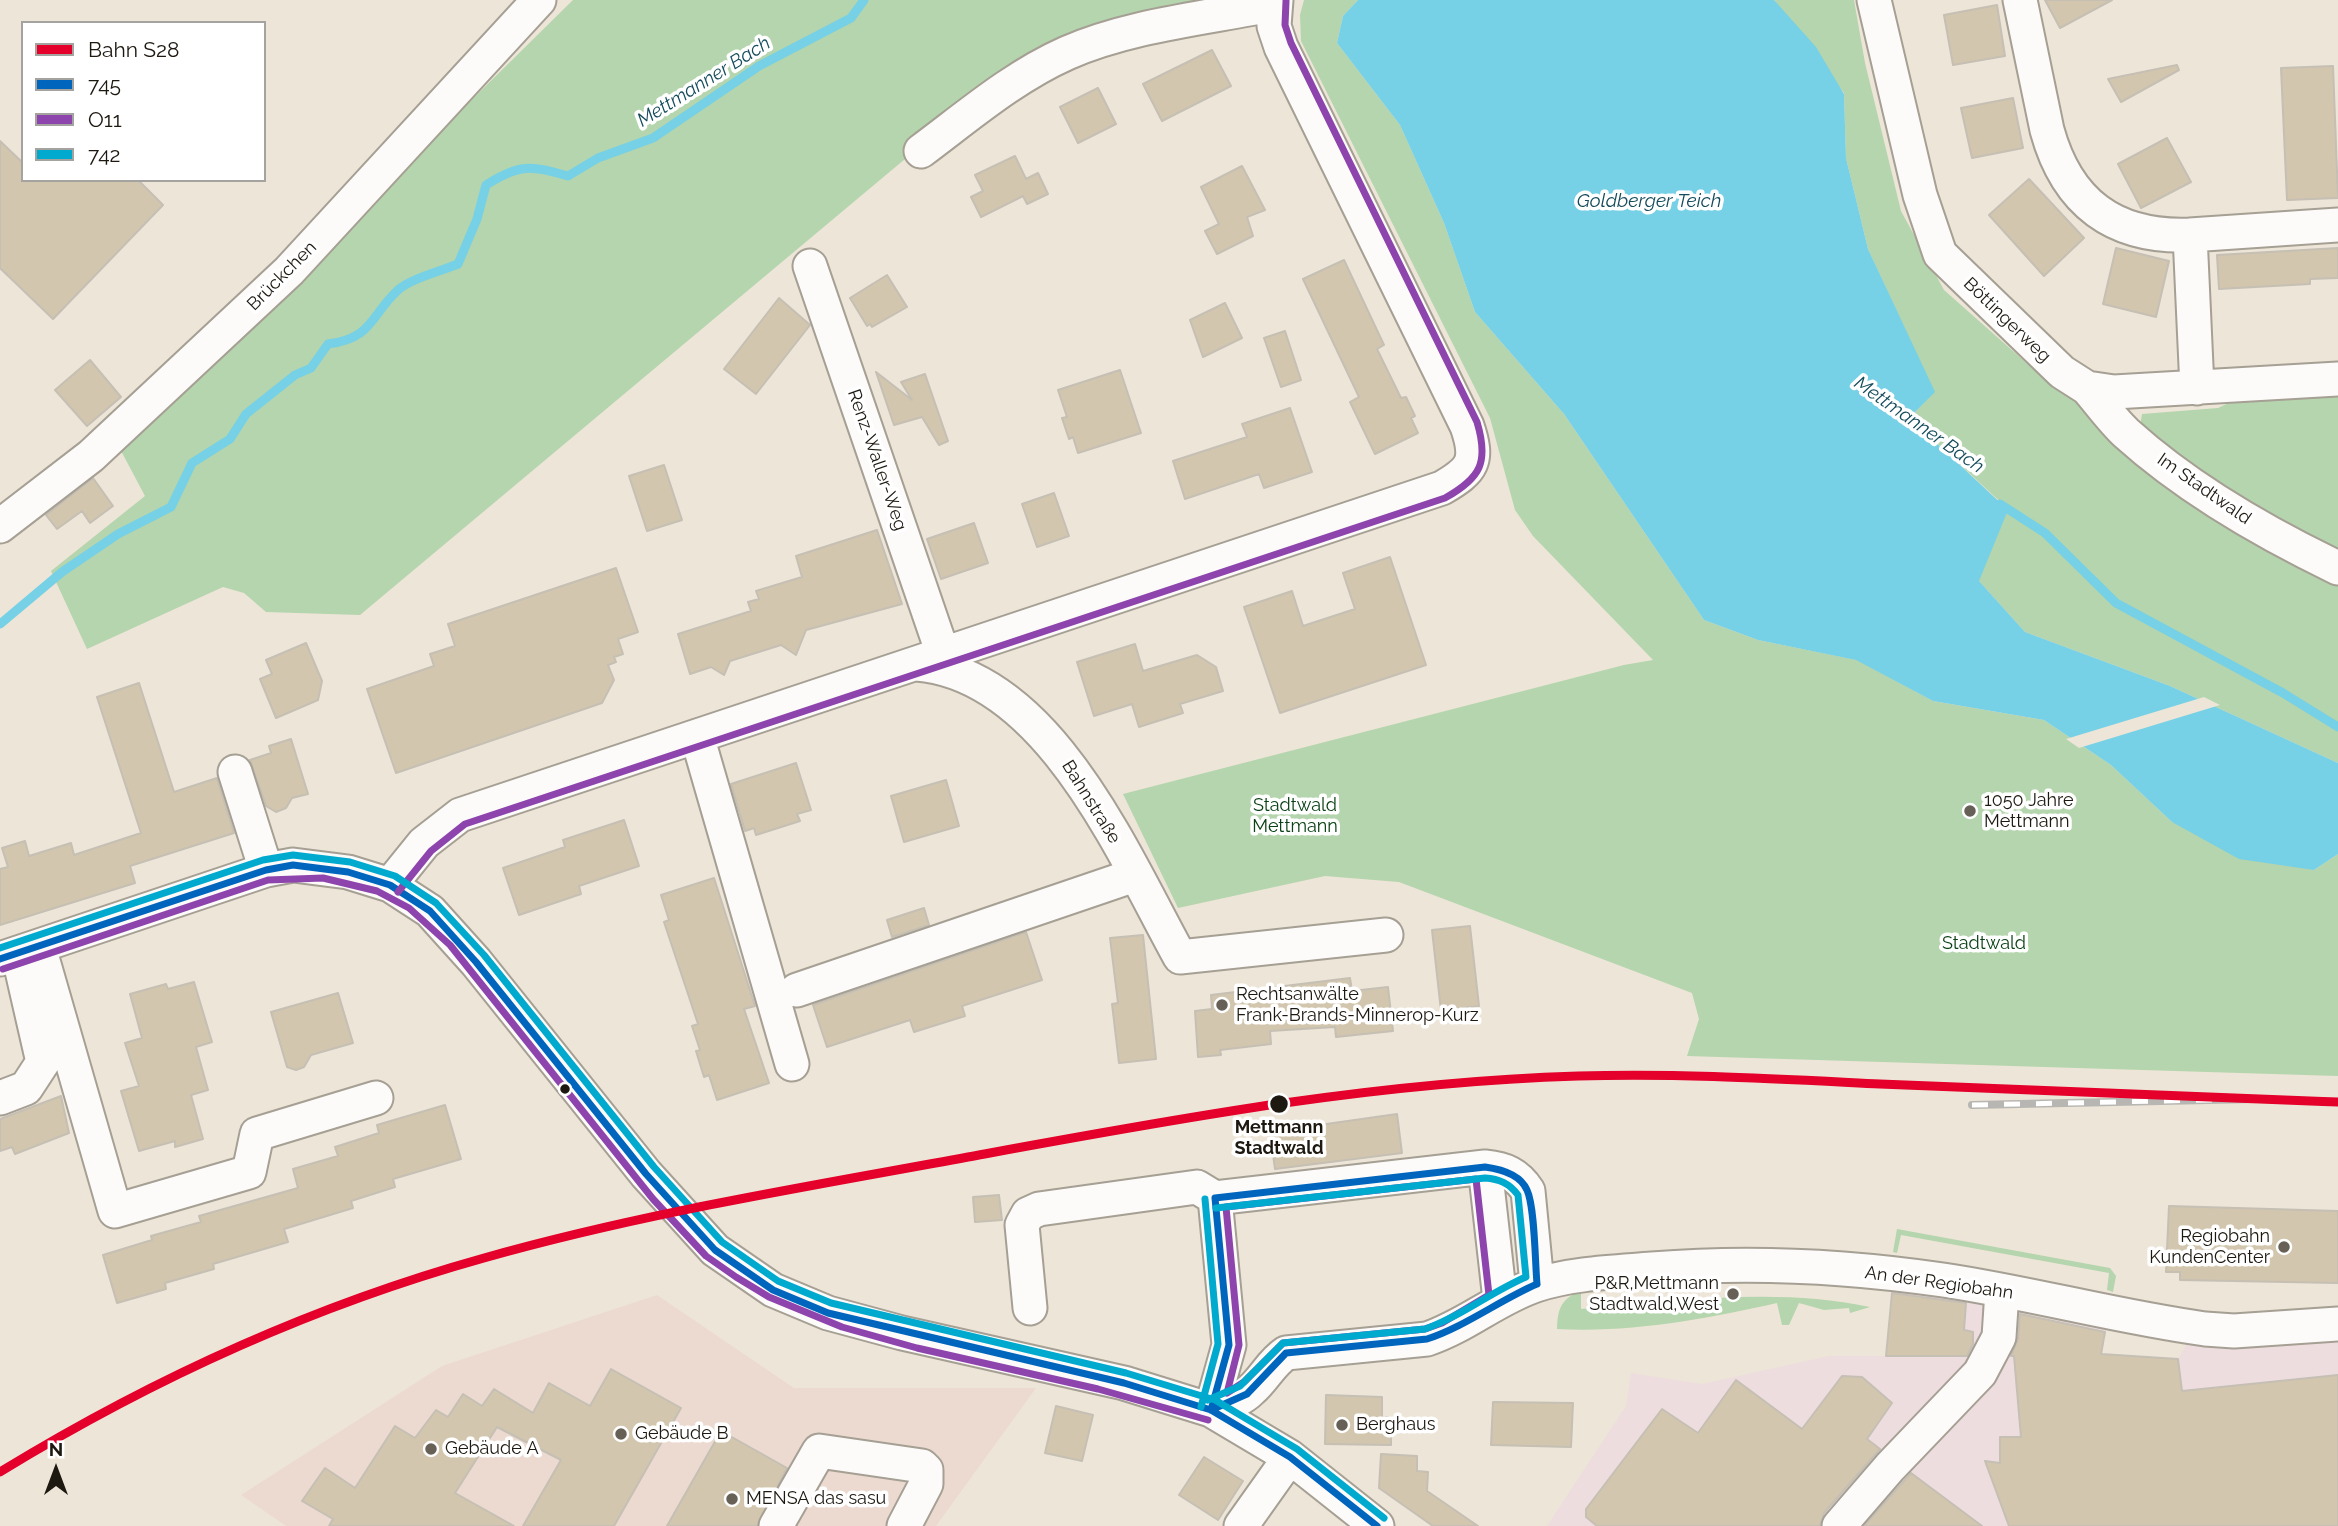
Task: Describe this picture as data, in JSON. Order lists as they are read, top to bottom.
{
  "streets": {
    "street": [
      "Brückchen",
      "Böttingerweg",
      "Renz-Waller-Weg",
      "Im Stadtwald",
      "Bahnstraße",
      "An der Regiobahn"
    ]
  },
  "crossings": [
    ["Böttingerweg", "Im Stadtwald"],
    ["Renz-Waller-Weg", "Bahnstraße"]
  ],
  "water": ["Mettmanner Bach", "Goldberger Teich"],
  "parks": ["Stadtwald Mettmann", "Stadtwald"],
  "places": [
    "1050 Jahre Mettmann",
    "Rechtsanwälte Frank-Brands-Minnerop-Kurz",
    "Mettmann Stadtwald",
    "Regiobahn KundenCenter",
    "P&R,Mettmann Stadtwald,West",
    "Berghaus",
    "Gebäude B",
    "Gebäude A",
    "MENSA das sasu"
  ],
  "lines": [
    "transit line O11",
    "transit line 742",
    "transit line 745",
    "rail line S28"
  ],
  "legend": [
    "Bahn S28",
    "745",
    "O11",
    "742"
  ],
  "north": "top"
}
